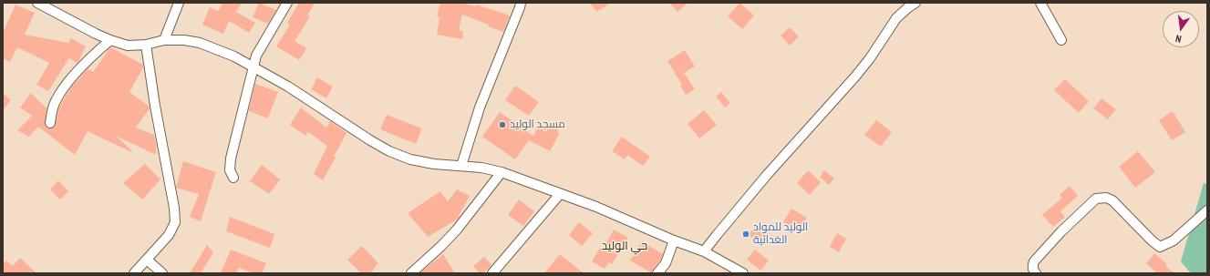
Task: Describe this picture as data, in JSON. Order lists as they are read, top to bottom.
{
  "districts": ["حي الوليد"],
  "places": ["مسجد الوليد", "الوليد للمواد الغدائية"],
  "north": "bottom"
}
